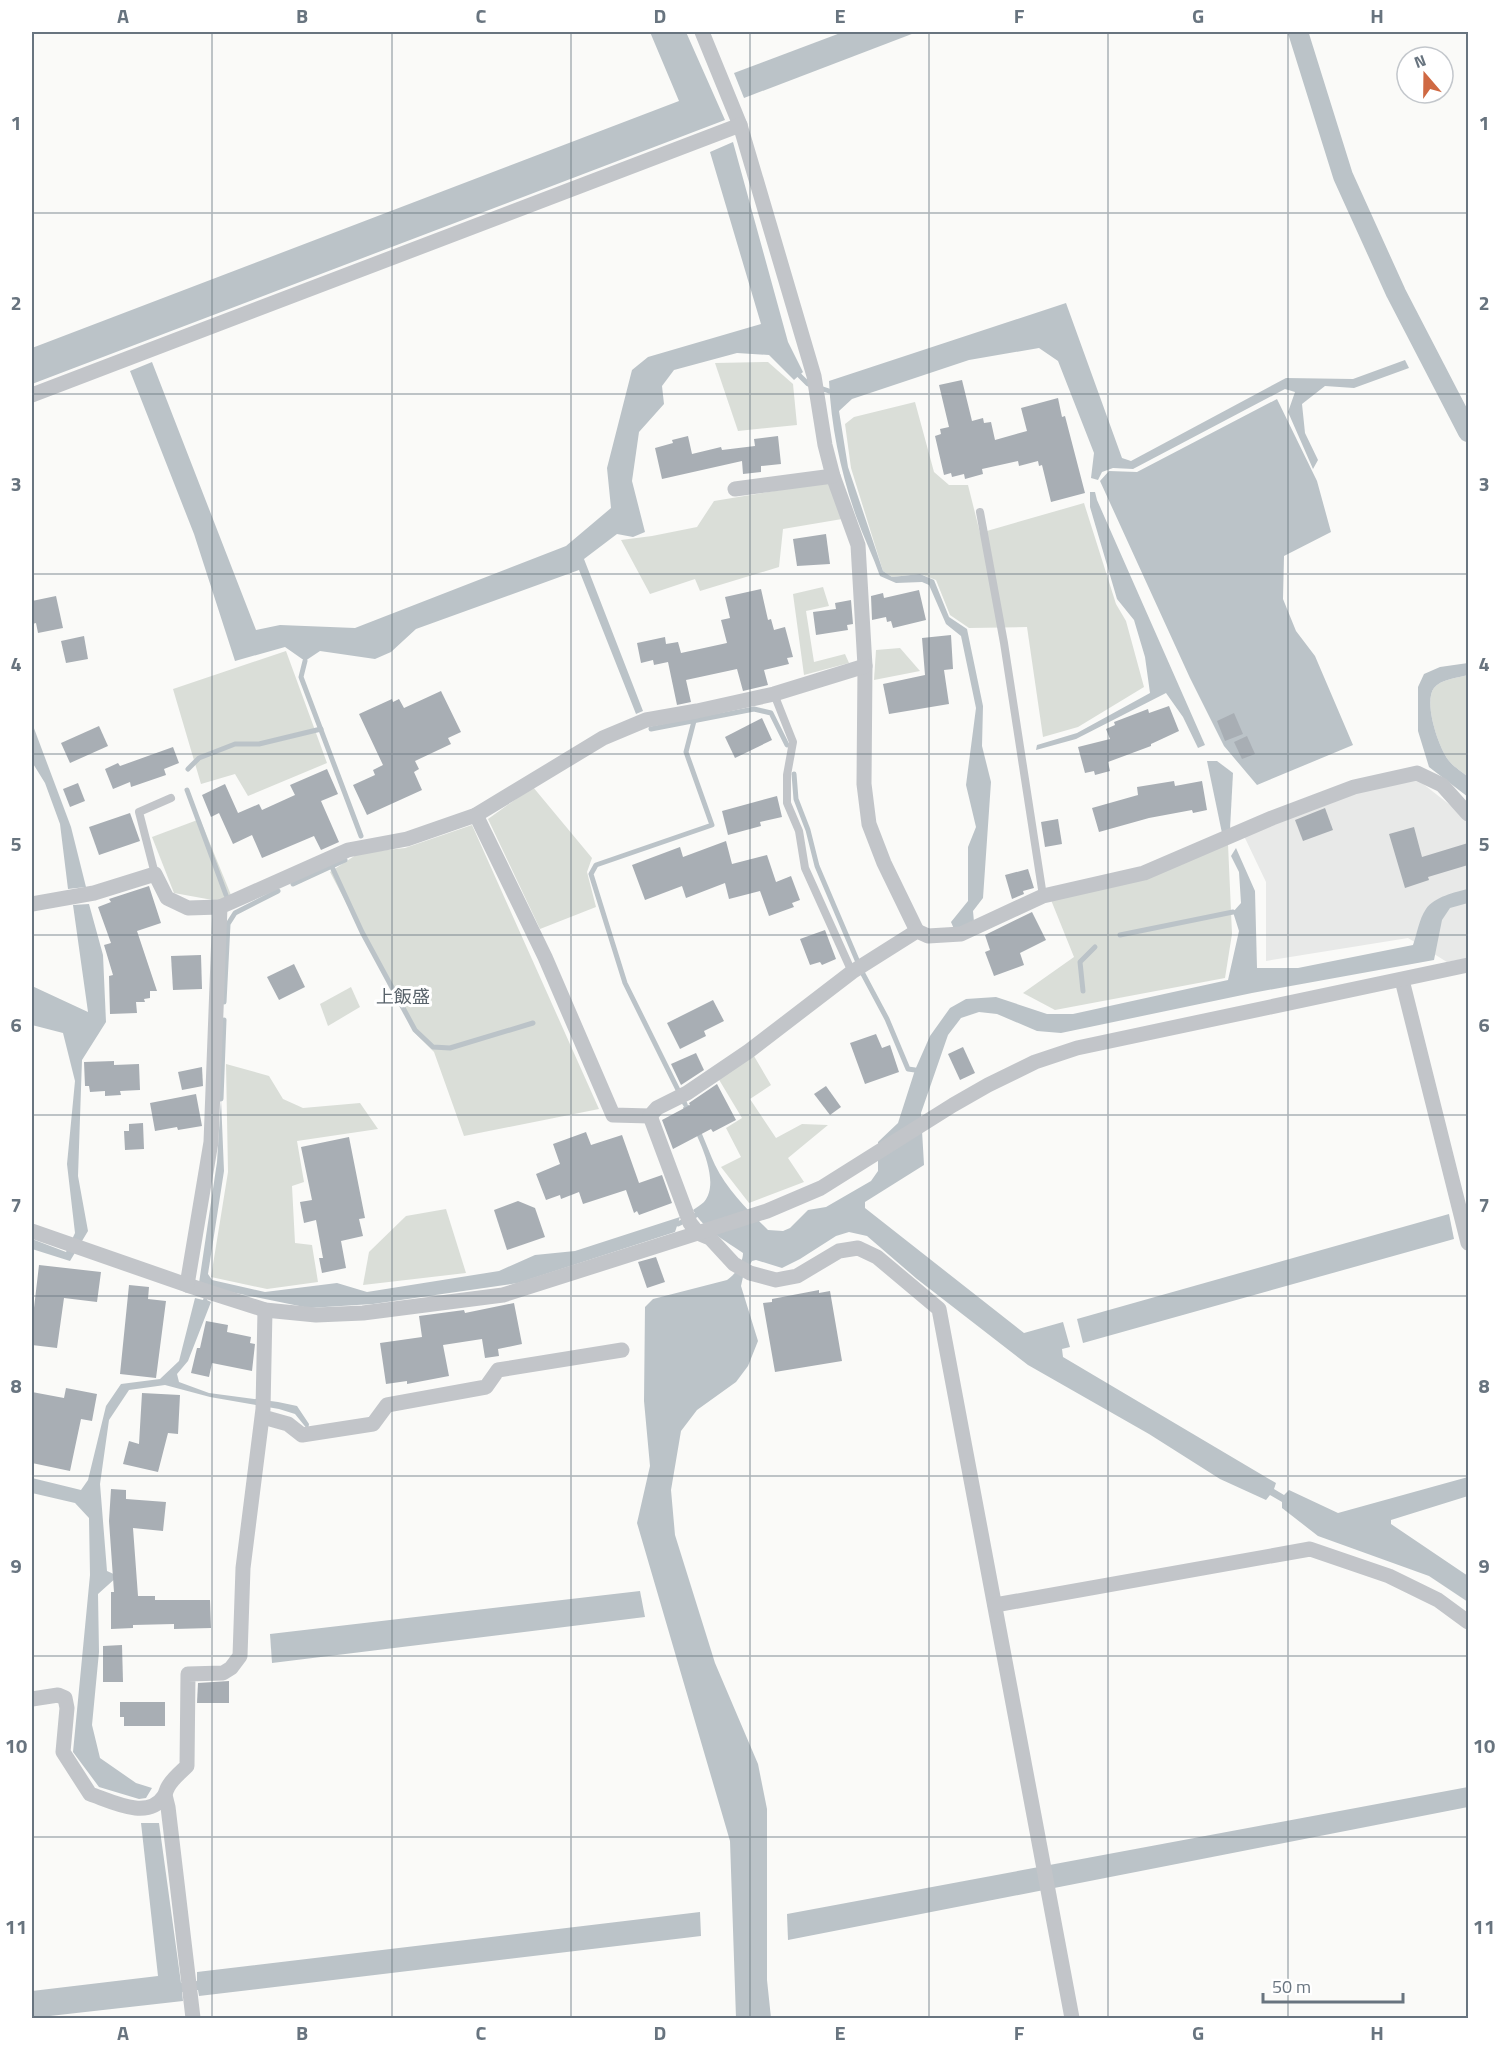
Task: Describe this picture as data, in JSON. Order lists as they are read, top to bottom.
{
  "districts": ["上飯盛"],
  "scale_bar": "50 m",
  "north": "top",
  "grid": {
    "columns": [
      "A",
      "B",
      "C",
      "D",
      "E",
      "F",
      "G",
      "H"
    ],
    "rows": [
      "1",
      "2",
      "3",
      "4",
      "5",
      "6",
      "7",
      "8",
      "9",
      "10",
      "11"
    ]
  }
}
